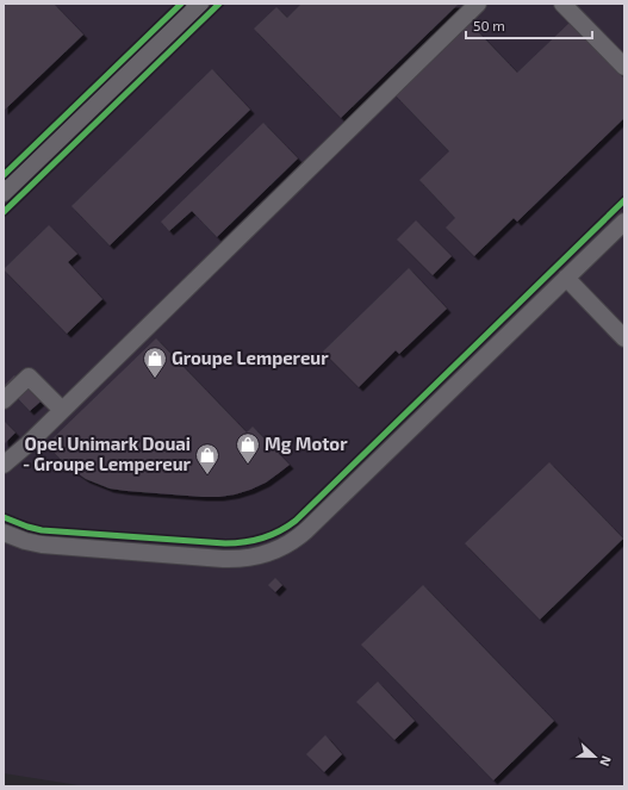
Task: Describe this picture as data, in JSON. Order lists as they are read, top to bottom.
{
  "places": {
    "shop": ["Groupe Lempereur", "Mg Motor", "Opel Unimark Douai - Groupe Lempereur"]
  },
  "scale_bar": "50 m",
  "north": "right"
}
